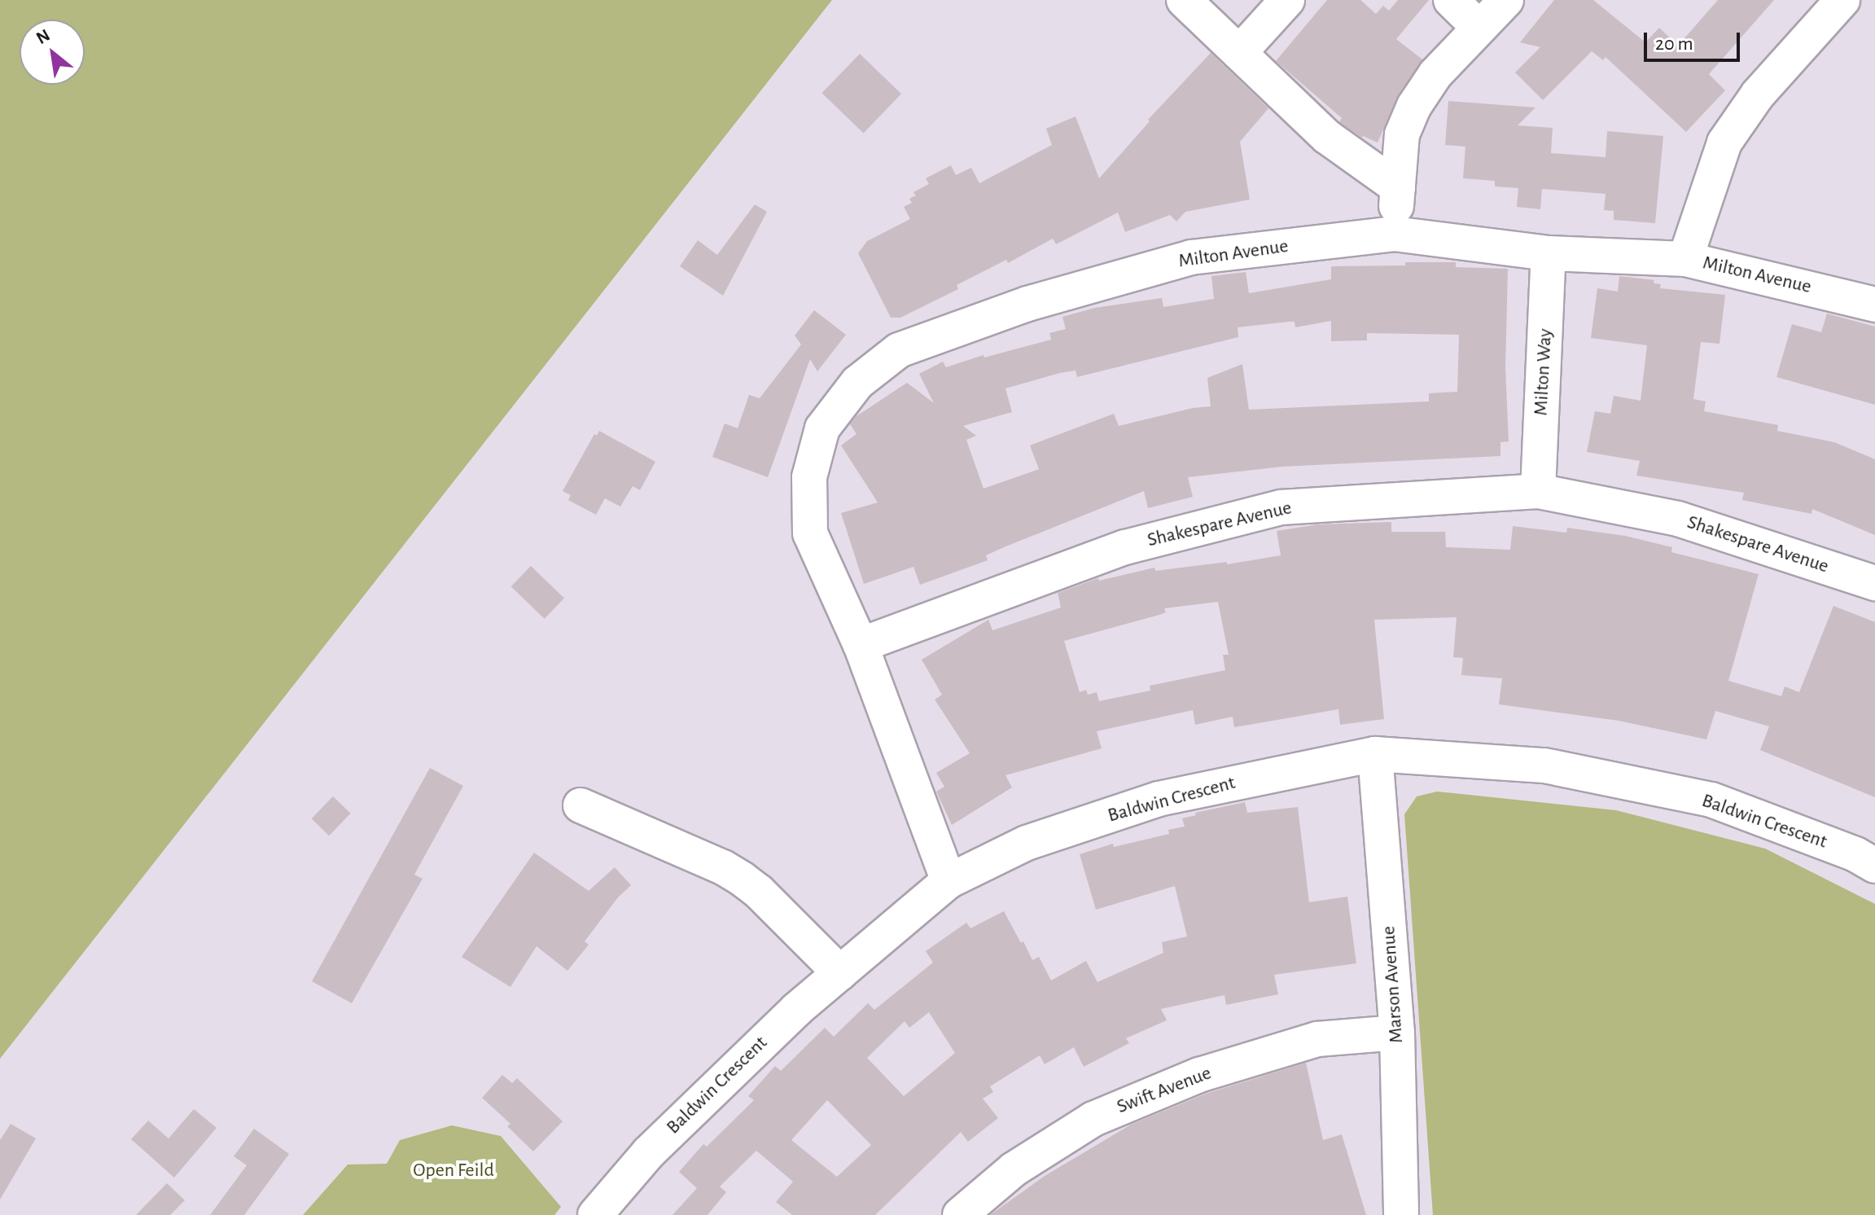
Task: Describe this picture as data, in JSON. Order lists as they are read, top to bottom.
{
  "streets": {
    "street": [
      "Milton Avenue",
      "Milton Way",
      "Shakespare Avenue",
      "Baldwin Crescent",
      "Marson Avenue",
      "Swift Avenue"
    ]
  },
  "crossings": [
    ["Milton Avenue", "Milton Way"],
    ["Milton Avenue", "Shakespare Avenue"],
    ["Milton Way", "Shakespare Avenue"],
    ["Baldwin Crescent", "Marson Avenue"],
    ["Marson Avenue", "Swift Avenue"]
  ],
  "parks": ["Open Feild"],
  "scale_bar": "20 m",
  "north": "top left"
}
